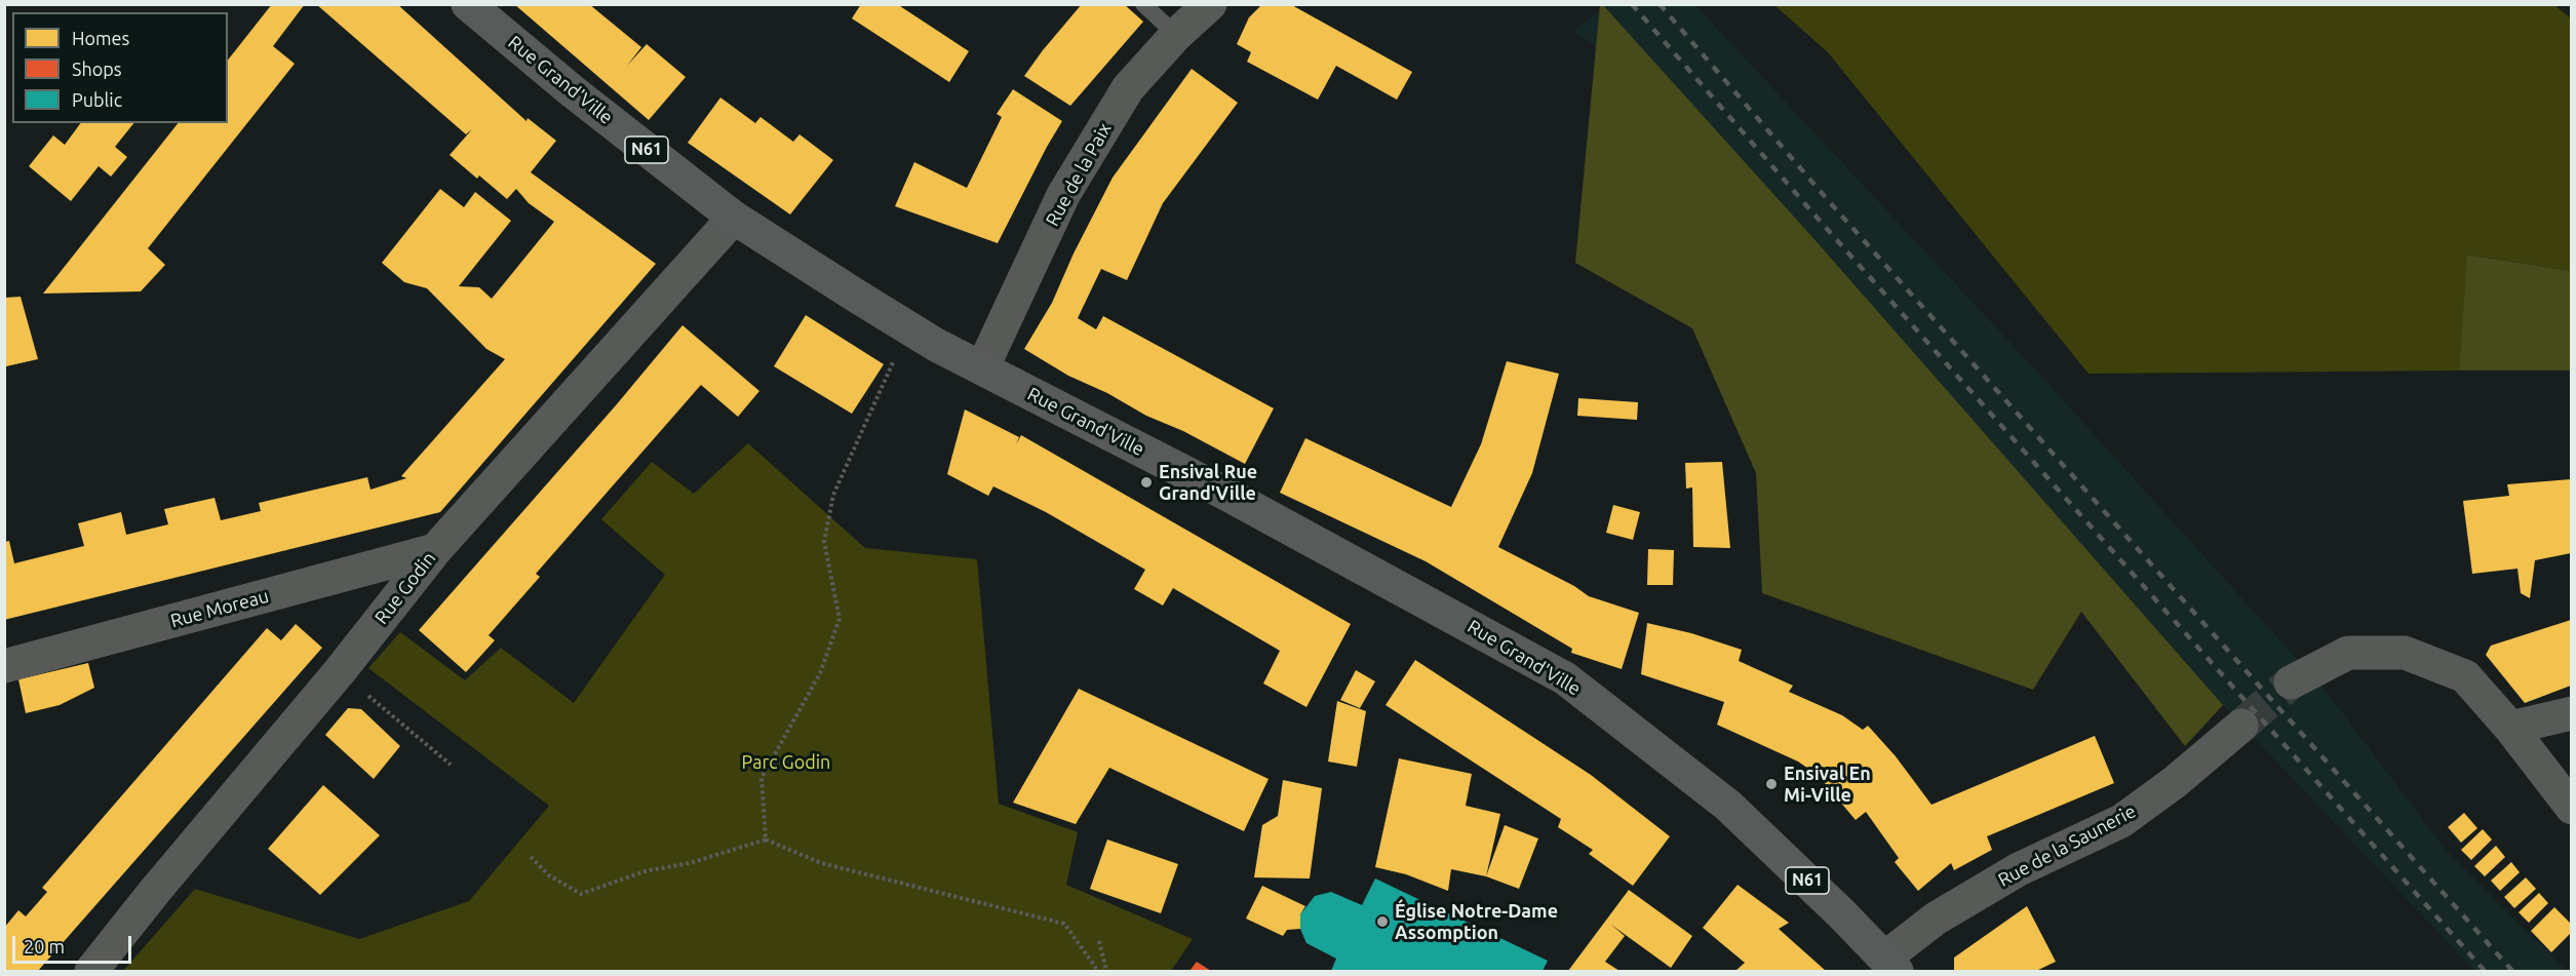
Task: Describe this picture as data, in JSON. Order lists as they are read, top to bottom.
{
  "streets": {
    "main road": ["Rue Grand'Ville", "N61"],
    "street": [
      "Rue de la Paix",
      "Rue Godin",
      "Rue Moreau",
      "Rue de la Saunerie"
    ]
  },
  "crossings": [
    ["Rue Grand'Ville", "Rue de la Paix"],
    ["Rue Grand'Ville", "Rue Godin"],
    ["Rue Grand'Ville", "Rue de la Saunerie"],
    ["Rue Godin", "Rue Moreau"]
  ],
  "parks": ["Parc Godin"],
  "places": ["Ensival Rue Grand'Ville", "Ensival En Mi-Ville", "Église Notre-Dame Assomption"],
  "legend": ["Homes", "Shops", "Public"],
  "scale_bar": "20 m"
}
